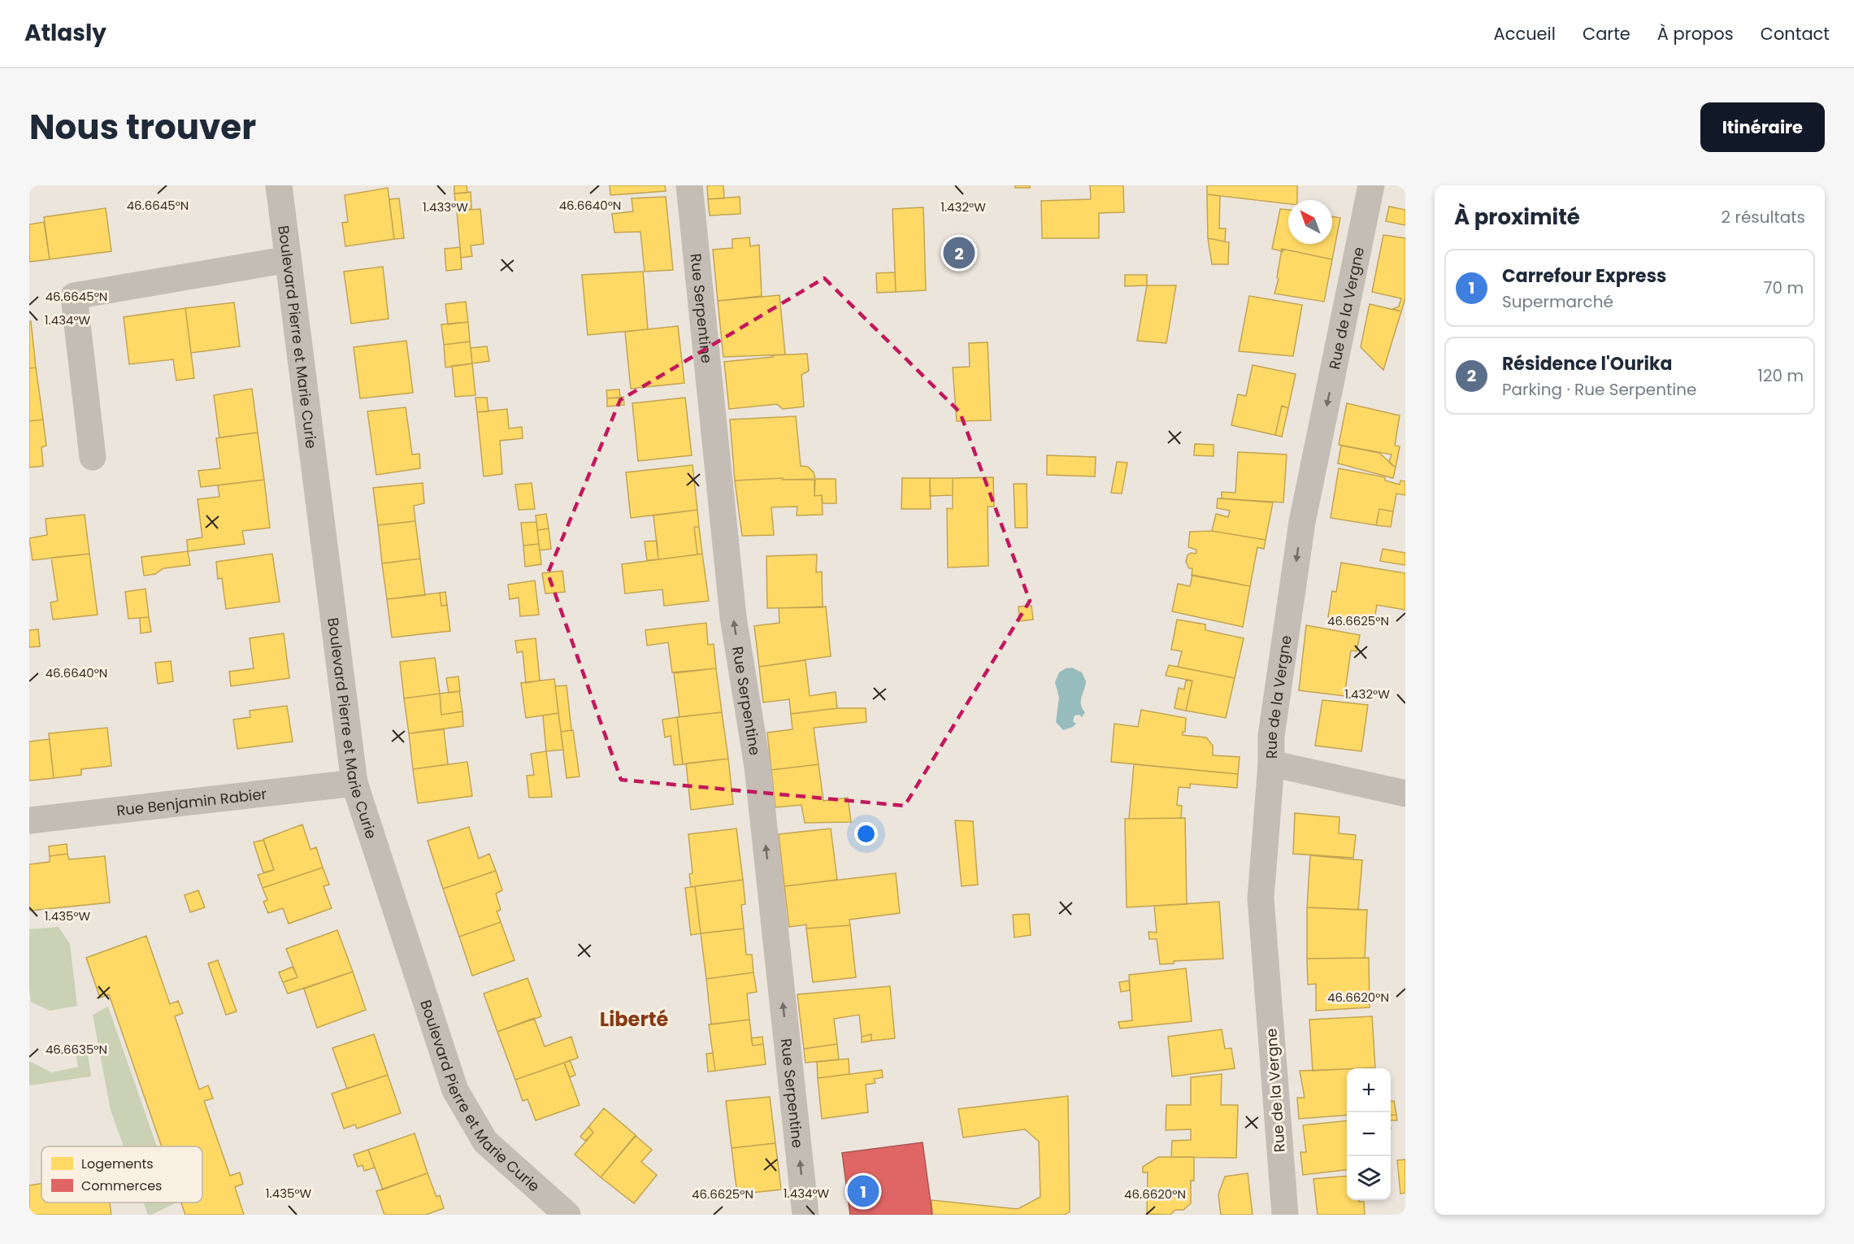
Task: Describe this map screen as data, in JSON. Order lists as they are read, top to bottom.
{
  "streets": {
    "street": [
      "Rue Serpentine",
      "Rue de la Vergne",
      "Boulevard Pierre et Marie Curie",
      "Rue Benjamin Rabier"
    ]
  },
  "crossings": [
    ["Boulevard Pierre et Marie Curie", "Rue Benjamin Rabier"]
  ],
  "one_way": ["Rue Serpentine", "Rue de la Vergne"],
  "districts": ["Liberté"],
  "legend": ["Logements", "Commerces"],
  "north": "top left",
  "page": {
    "header": "Atlasly",
    "nav": [
      "Accueil",
      "Carte",
      "À propos",
      "Contact"
    ],
    "title": "Nous trouver",
    "buttons": "Itinéraire",
    "heading": ["À proximité", "2 résultats"],
    "pins": ["2", "1"],
    "list": [
      {
        "mark": "1",
        "name": "Carrefour Express",
        "note": "Supermarché",
        "value": "70 m"
      },
      {
        "mark": "2",
        "name": "Résidence l'Ourika",
        "note": "Parking · Rue Serpentine",
        "value": "120 m"
      }
    ],
    "map_buttons": ["+", "−"]
  },
  "coordinates": [
    "46.6645°N",
    "46.6640°N",
    "1.433°W",
    "1.432°W",
    "1.434°W",
    "46.6625°N",
    "1.435°W",
    "46.6620°N",
    "46.6635°N"
  ]
}
